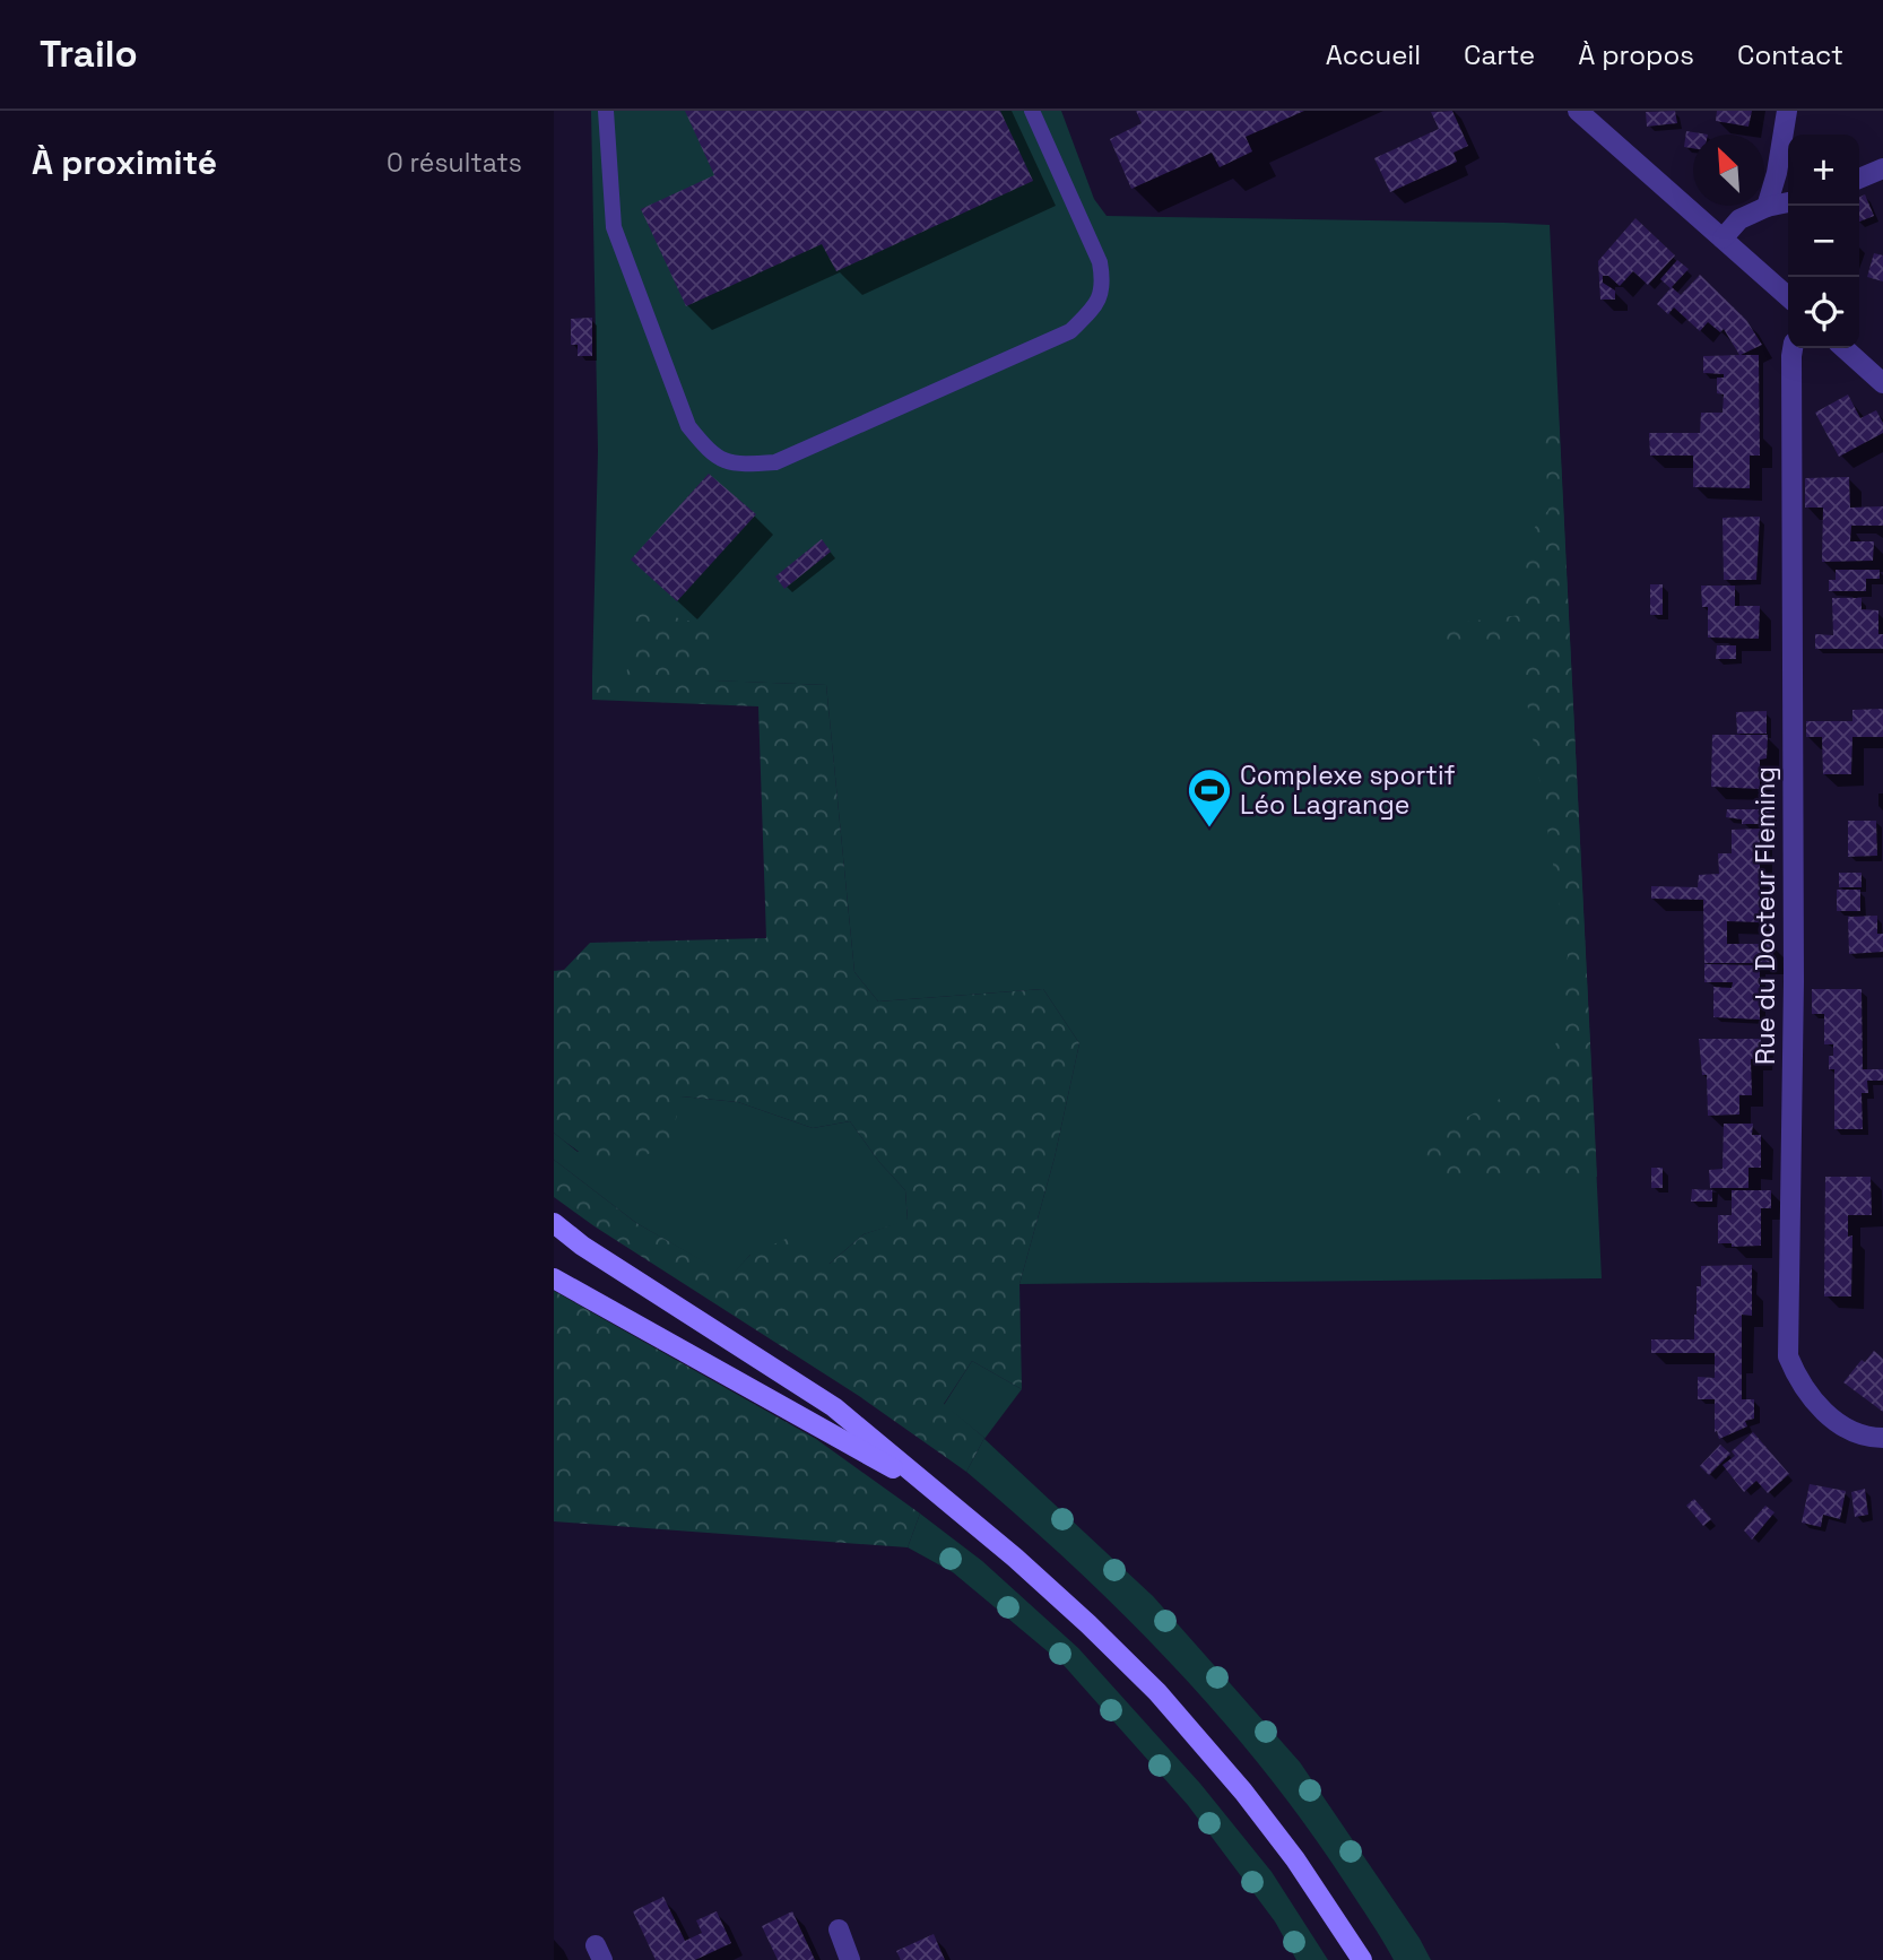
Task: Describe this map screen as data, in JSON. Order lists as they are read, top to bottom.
{
  "streets": {
    "street": ["Rue du Docteur Fleming"]
  },
  "places": {
    "sports": ["Complexe sportif Léo Lagrange"]
  },
  "north": "top left",
  "page": {
    "header": "Trailo",
    "nav": [
      "Accueil",
      "Carte",
      "À propos",
      "Contact"
    ],
    "heading": ["À proximité", "0 résultats"],
    "map_buttons": ["+", "−"]
  }
}
